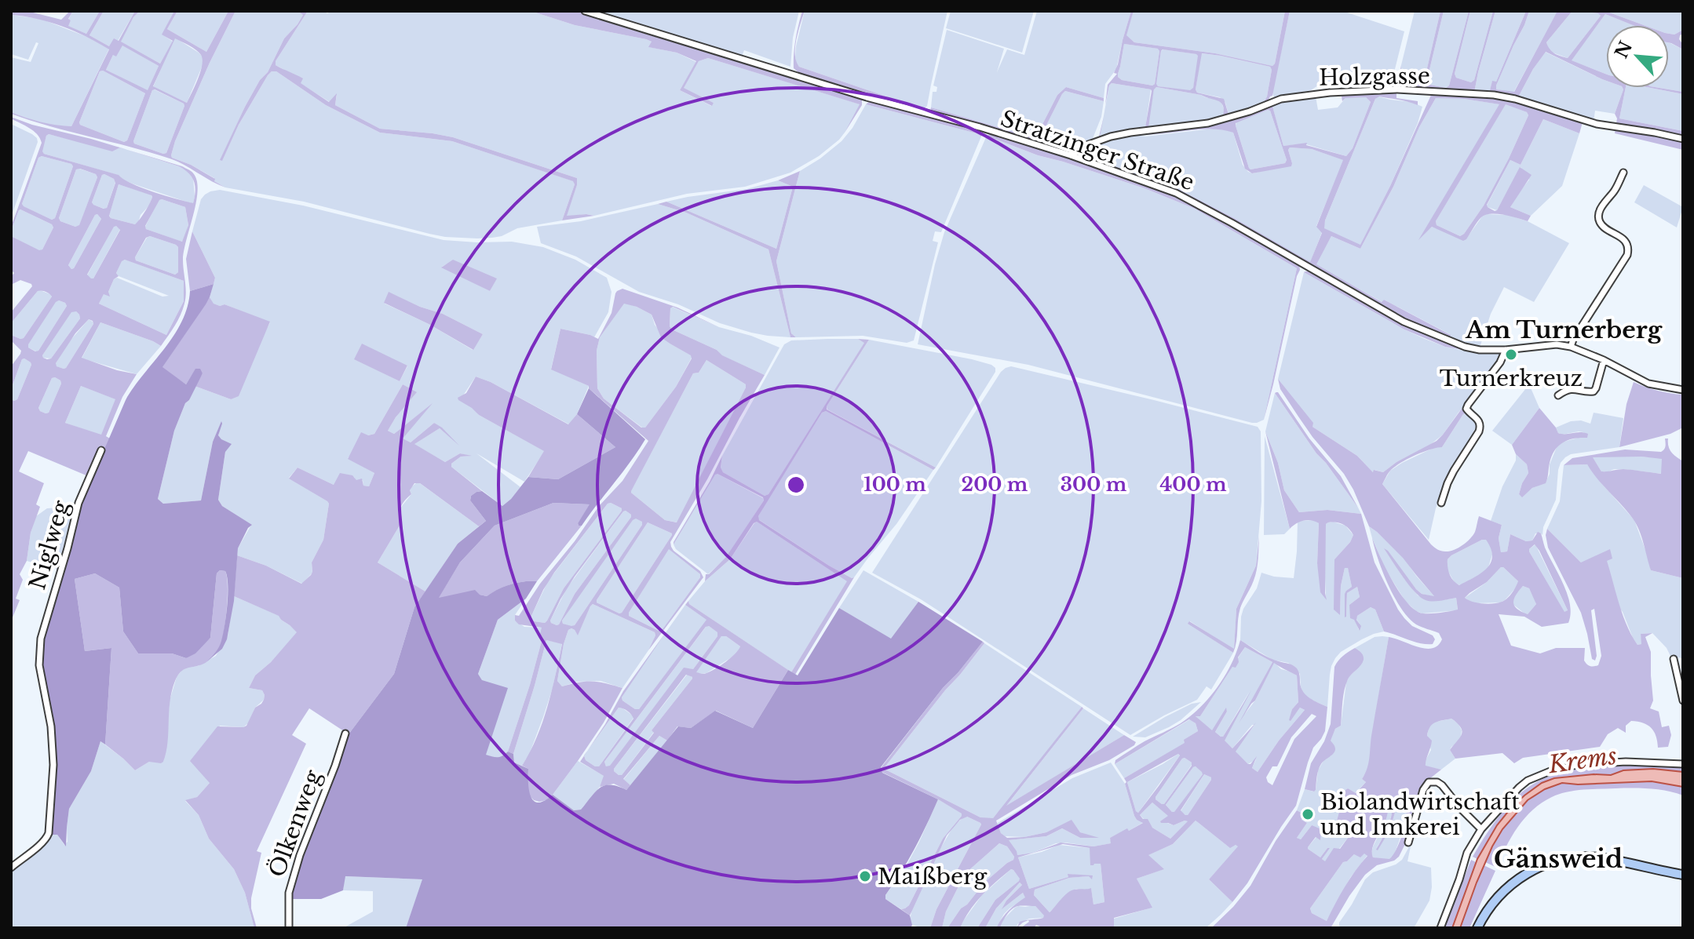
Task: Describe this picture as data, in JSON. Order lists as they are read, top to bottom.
{
  "streets": {
    "street": [
      "Holzgasse",
      "Stratzinger Straße",
      "Niglweg",
      "Ölkenweg"
    ]
  },
  "crossings": [
    ["Holzgasse", "Stratzinger Straße"]
  ],
  "districts": ["Am Turnerberg", "Gänsweid"],
  "water": ["Krems"],
  "places": ["Turnerkreuz", "Biolandwirtschaft und Imkerei", "Maißberg"],
  "north": "top left",
  "rings": [
    "100 m",
    "200 m",
    "300 m",
    "400 m"
  ]
}
